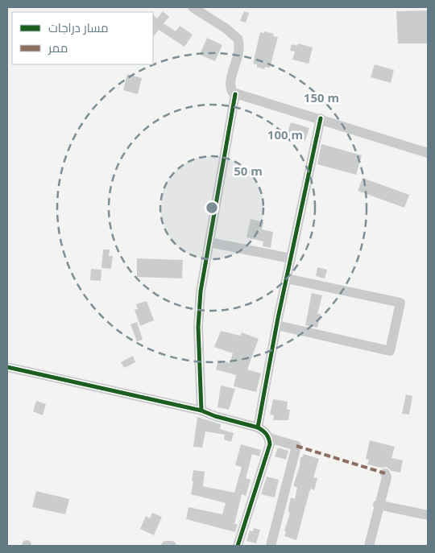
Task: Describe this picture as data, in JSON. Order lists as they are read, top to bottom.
{
  "legend": ["مسار دراجات", "ممر"],
  "rings": ["150 m", "100 m", "50 m"]
}
